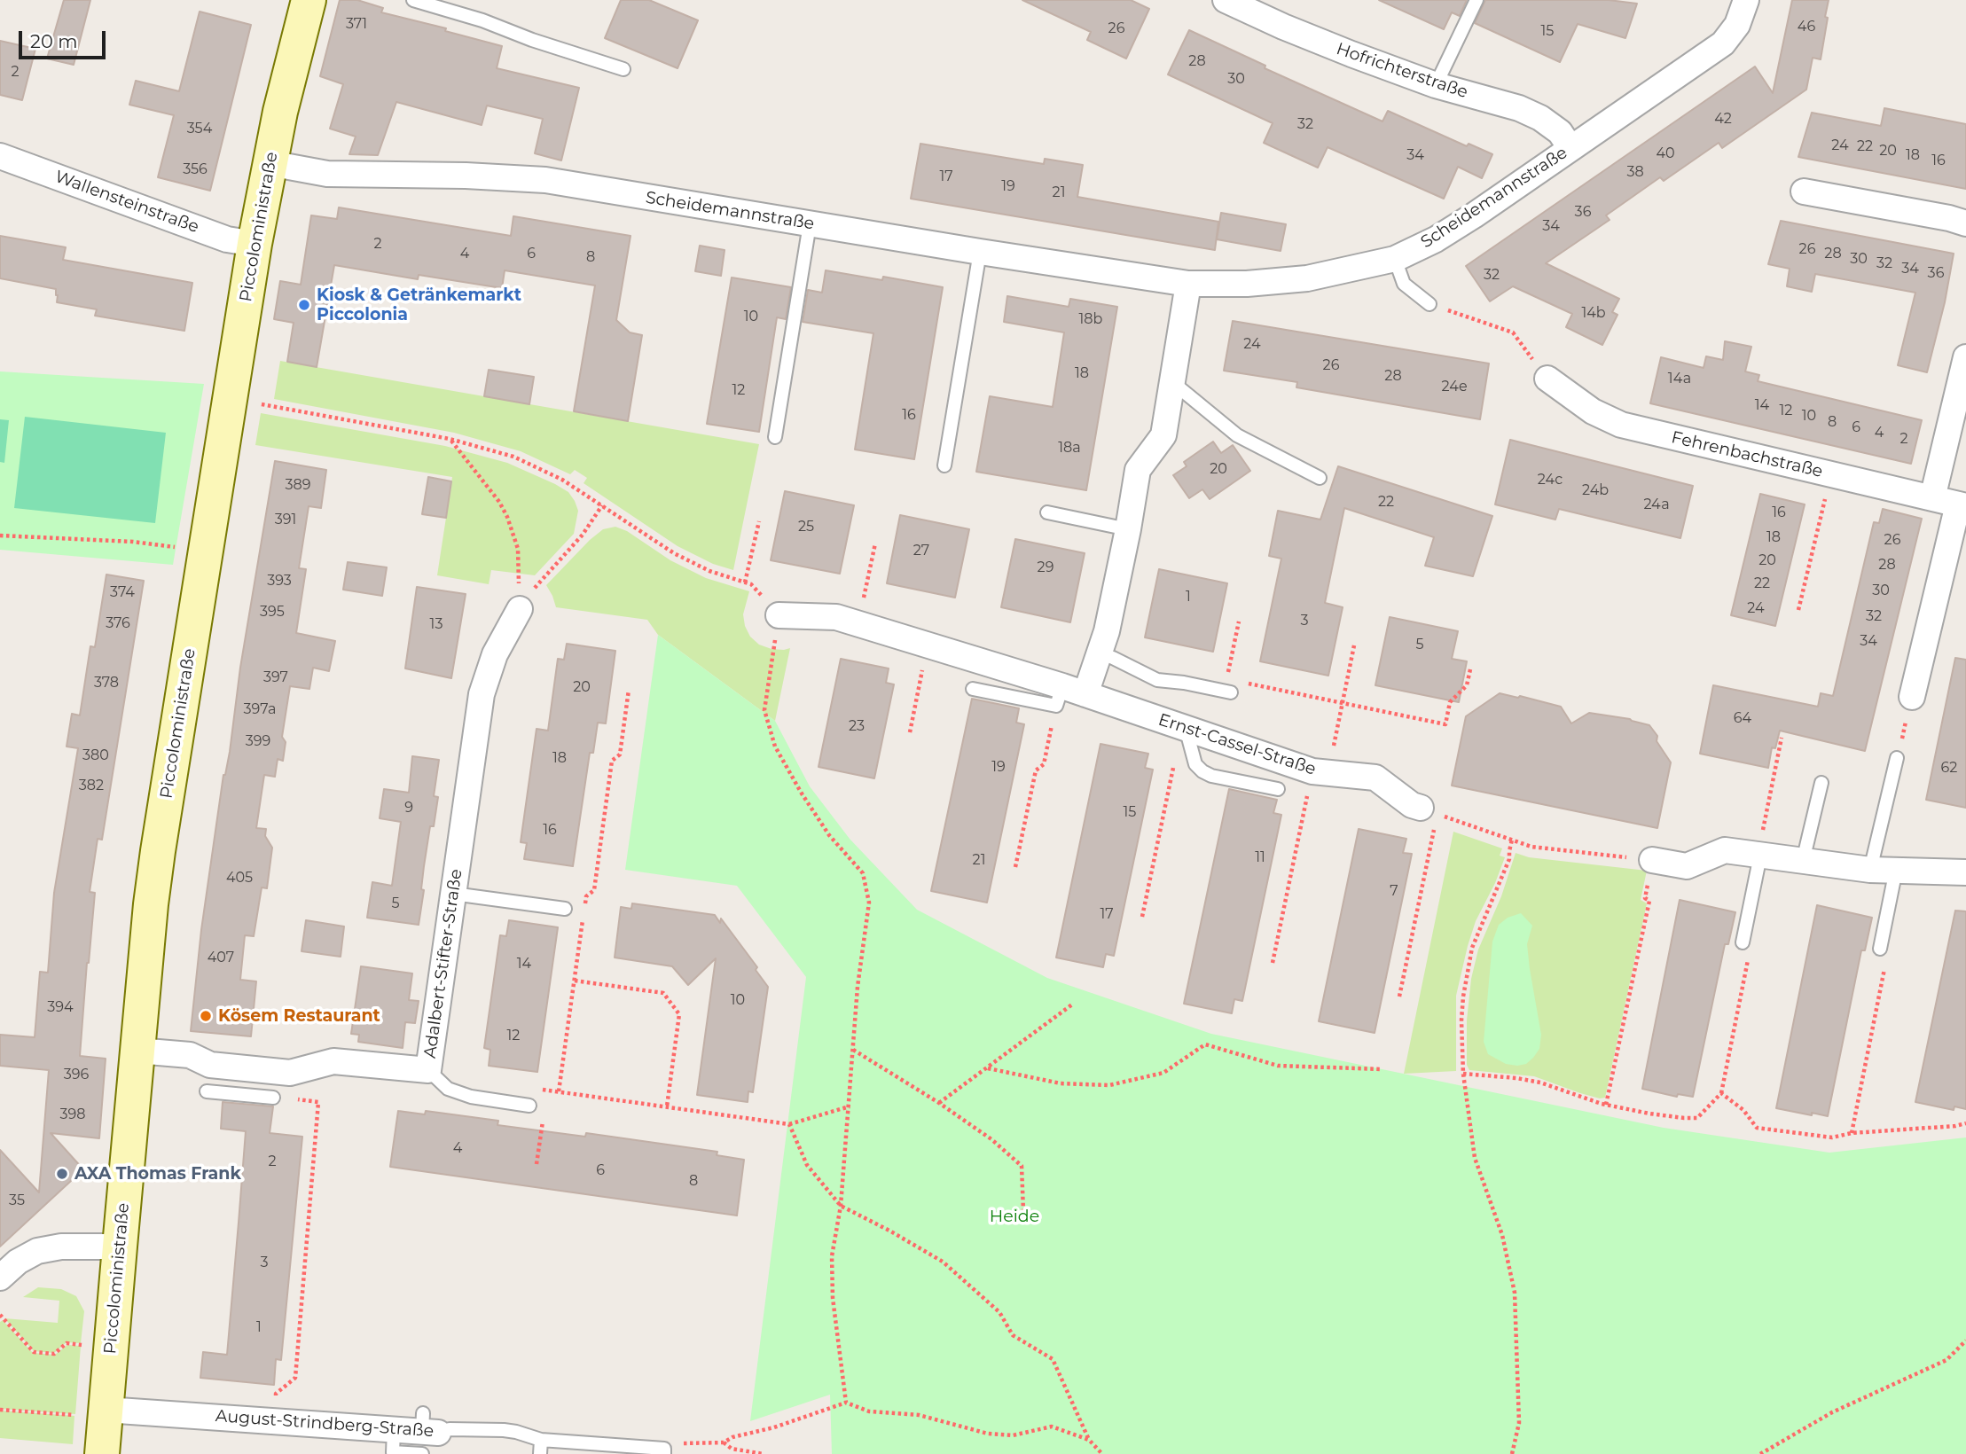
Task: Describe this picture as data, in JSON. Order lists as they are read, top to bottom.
{
  "streets": {
    "street": [
      "Hofrichterstraße",
      "Scheidemannstraße",
      "Wallensteinstraße",
      "Piccoloministraße",
      "Fehrenbachstraße",
      "Ernst-Cassel-Straße",
      "Adalbert-Stifter-Straße",
      "August-Strindberg-Straße"
    ]
  },
  "crossings": [
    ["Hofrichterstraße", "Scheidemannstraße"],
    ["Scheidemannstraße", "Piccoloministraße"],
    ["Wallensteinstraße", "Piccoloministraße"],
    ["Piccoloministraße", "Adalbert-Stifter-Straße"],
    ["Piccoloministraße", "August-Strindberg-Straße"]
  ],
  "parks": ["Heide"],
  "places": ["Kiosk & Getränkemarkt Piccolonia", "Kösem Restaurant", "AXA Thomas Frank"],
  "house_numbers": [
    "371",
    "46",
    "26",
    "15",
    "28",
    "2",
    "30",
    "42",
    "32",
    "354",
    "24",
    "22",
    "20",
    "40",
    "34",
    "18",
    "16",
    "356",
    "38",
    "17",
    "19",
    "21",
    "36",
    "34",
    "2",
    "26",
    "4",
    "6",
    "28",
    "8",
    "30",
    "32",
    "34",
    "36",
    "32",
    "14b",
    "10",
    "18b",
    "24",
    "26",
    "18",
    "28",
    "14a",
    "24e",
    "12",
    "14",
    "12",
    "16",
    "10",
    "8",
    "6",
    "4",
    "2",
    "18a",
    "20",
    "24c",
    "389",
    "24b",
    "22",
    "24a",
    "16",
    "391",
    "25",
    "18",
    "26",
    "27",
    "20",
    "28",
    "29",
    "393",
    "22",
    "30",
    "374",
    "1",
    "24",
    "395",
    "32",
    "3",
    "376",
    "13",
    "34",
    "5",
    "397",
    "378",
    "20",
    "397a",
    "64",
    "23",
    "399",
    "380",
    "18",
    "19",
    "62",
    "382",
    "9",
    "15",
    "16",
    "11",
    "21",
    "405",
    "7",
    "5",
    "17",
    "407",
    "14",
    "10",
    "394",
    "12",
    "396",
    "398",
    "4",
    "2",
    "6",
    "8",
    "35",
    "3",
    "1"
  ],
  "scale_bar": "20 m"
}
